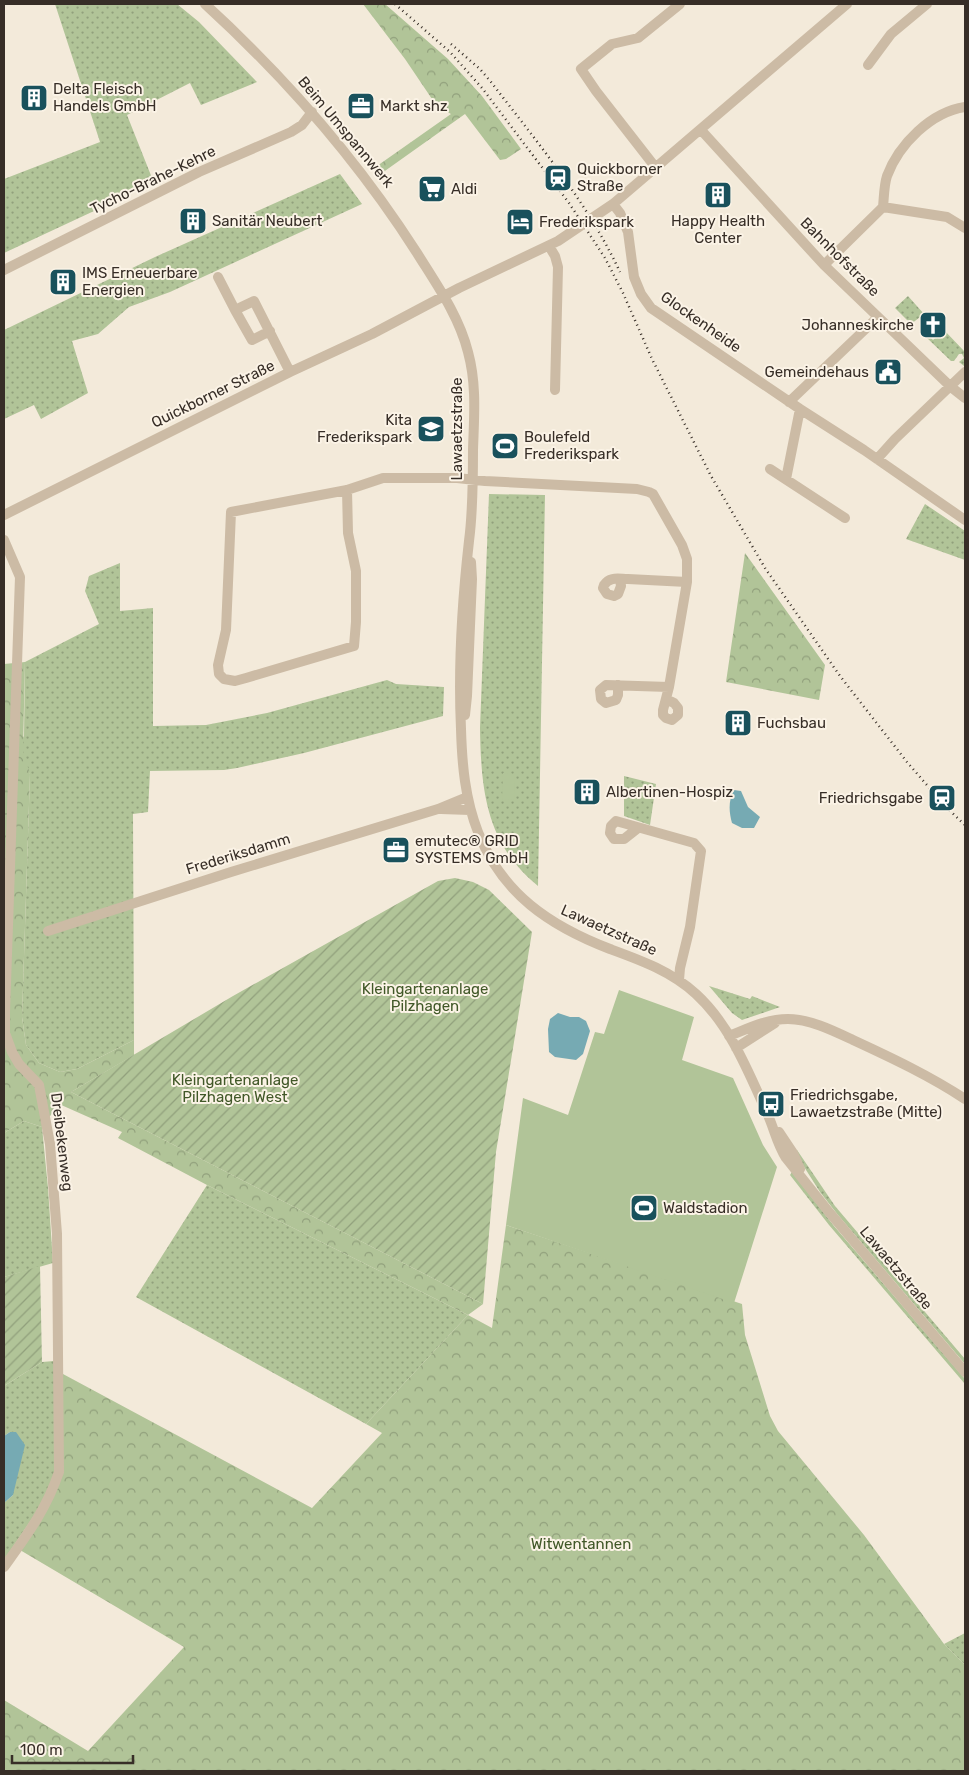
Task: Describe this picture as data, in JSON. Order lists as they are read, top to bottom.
{
  "streets": {
    "street": [
      "Beim Umspannwerk",
      "Tycho-Brahe-Kehre",
      "Bahnhofstraße",
      "Glockenheide",
      "Quickborner Straße",
      "Lawaetzstraße",
      "Frederiksdamm",
      "Dreibekenweg"
    ]
  },
  "crossings": [
    ["Beim Umspannwerk", "Tycho-Brahe-Kehre"],
    ["Beim Umspannwerk", "Quickborner Straße"],
    ["Beim Umspannwerk", "Lawaetzstraße"],
    ["Bahnhofstraße", "Quickborner Straße"],
    ["Glockenheide", "Quickborner Straße"],
    ["Quickborner Straße", "Lawaetzstraße"],
    ["Lawaetzstraße", "Frederiksdamm"]
  ],
  "parks": ["Kleingartenanlage Pilzhagen", "Kleingartenanlage Pilzhagen West", "Witwentannen"],
  "places": {
    "building": [
      "Delta Fleisch Handels GmbH",
      "Happy Health Center",
      "Sanitär Neubert",
      "IMS Erneuerbare Energien",
      "Fuchsbau",
      "Albertinen-Hospiz"
    ],
    "office": ["Markt shz", "emutec® GRID SYSTEMS GmbH"],
    "station": ["Quickborner Straße", "Friedrichsgabe"],
    "supermarket": ["Aldi"],
    "hotel": ["Frederikspark"],
    "church": ["Johanneskirche"],
    "public building": ["Gemeindehaus"],
    "school or university": ["Kita Frederikspark"],
    "sports": ["Boulefeld Frederikspark", "Waldstadion"],
    "bus stop": ["Friedrichsgabe, Lawaetzstraße (Mitte)"]
  },
  "scale_bar": "100 m"
}
